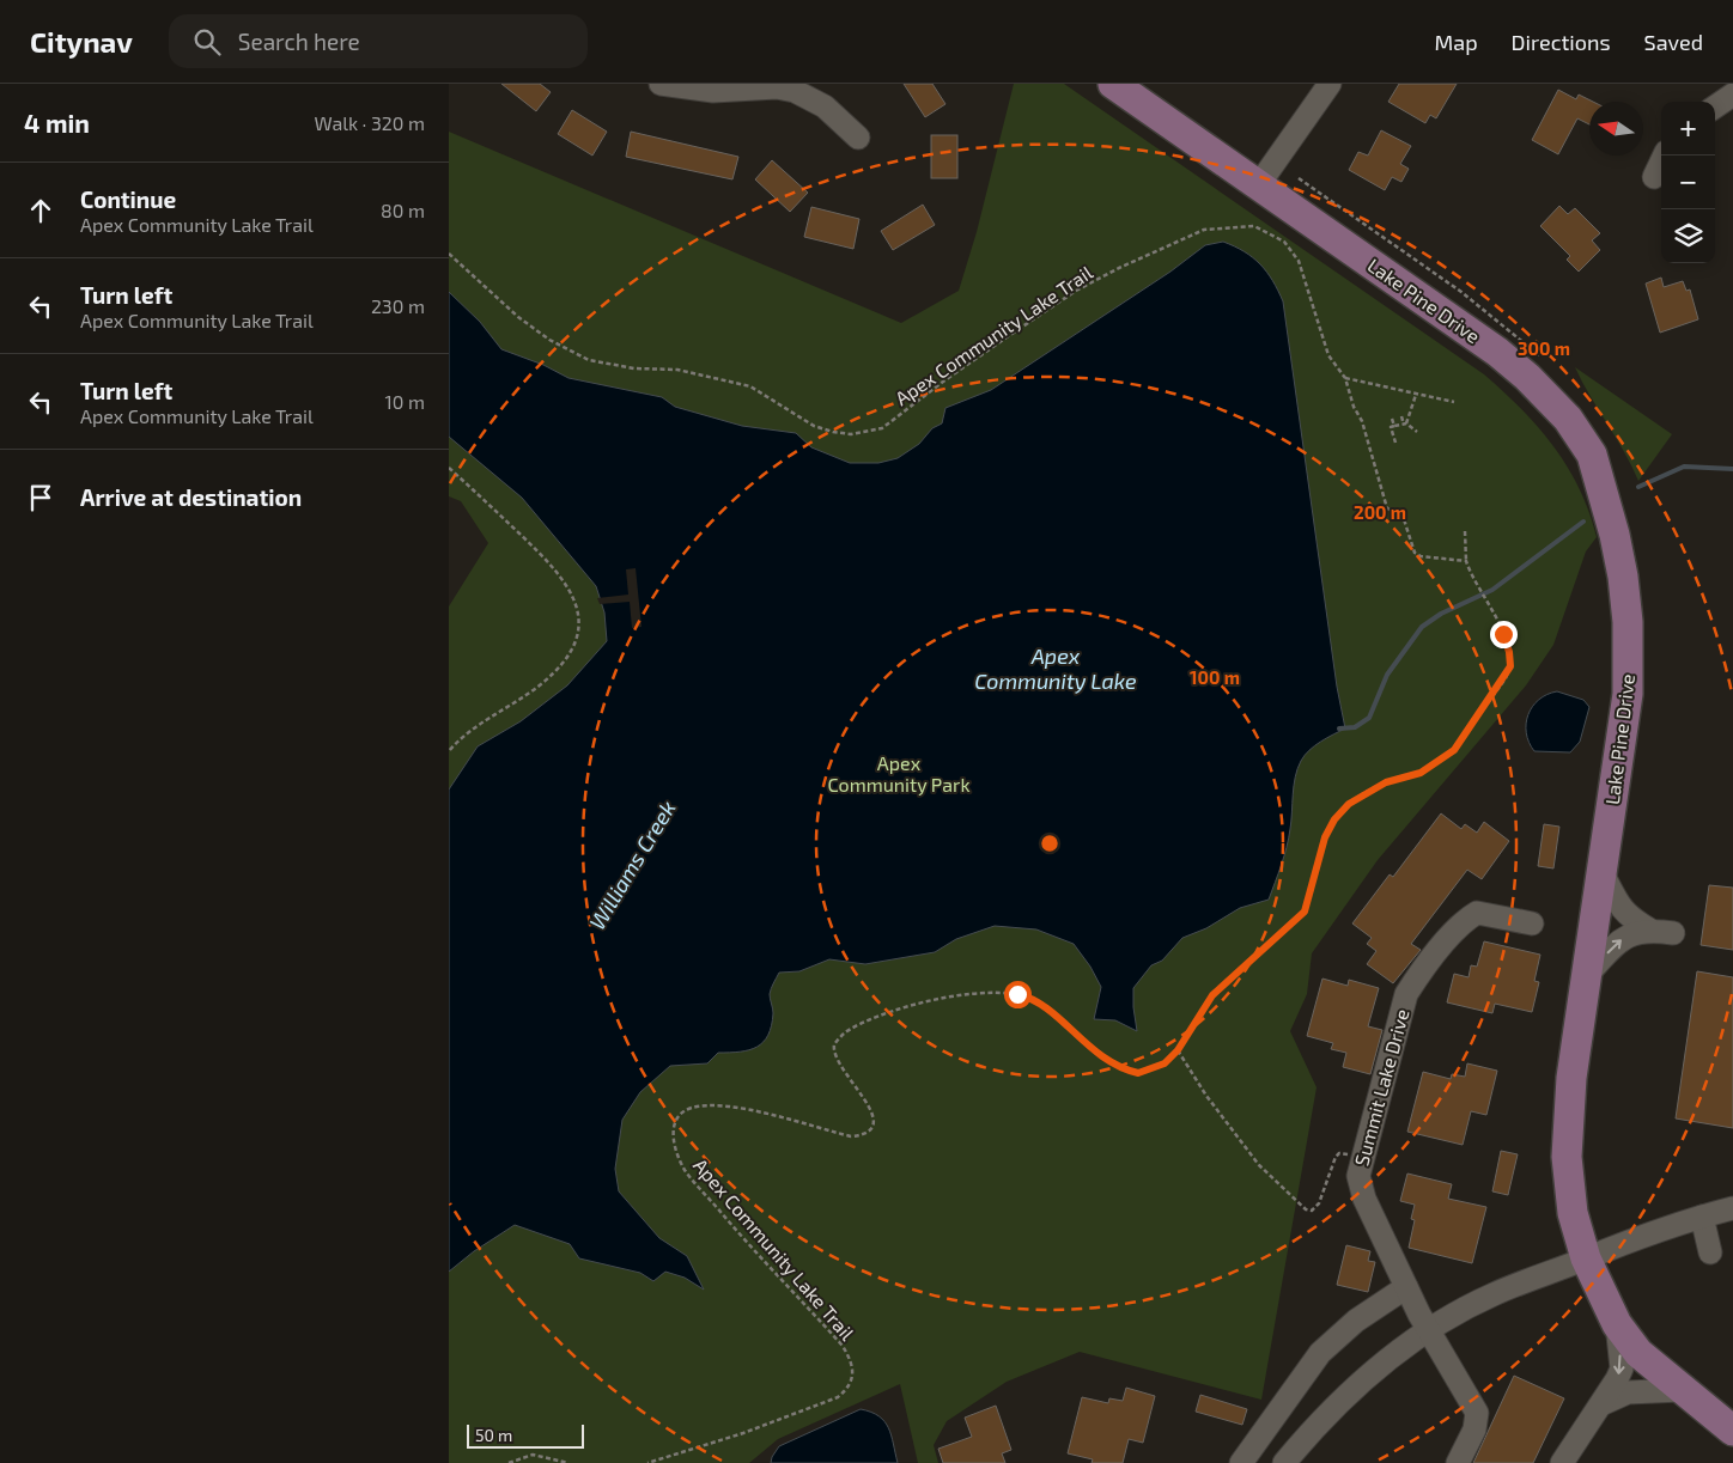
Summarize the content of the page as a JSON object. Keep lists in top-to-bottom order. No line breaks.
{"streets":{"main road":["Lake Pine Drive"],"street":["Summit Lake Drive"],"path":["Apex Community Lake Trail"]},"water":["Apex Community Lake","Williams Creek"],"parks":["Apex Community Park"],"scale_bar":"50 m","north":"left","page":{"header":"Citynav","search":"Search here","nav":["Map","Directions","Saved"],"heading":["4 min","Walk · 320 m"],"map_buttons":["+","−"],"list":[["Continue","Apex Community Lake Trail","80 m"],["Turn left","Apex Community Lake Trail","230 m"],["Turn left","Apex Community Lake Trail","10 m"],"Arrive at destination"],"scale":"50 m"},"rings":["300 m","200 m","100 m"]}
